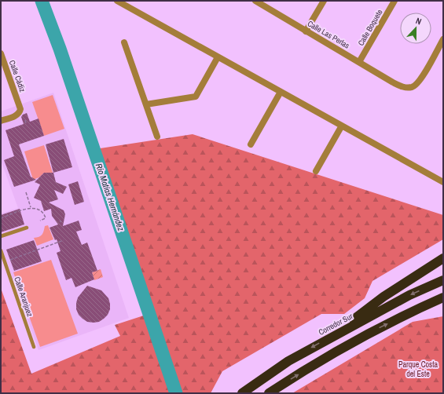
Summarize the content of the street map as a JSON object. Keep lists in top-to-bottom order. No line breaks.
{"streets":{"highway":["Corredor Sur"],"street":["Calle Boquete","Calle Las Perlas","Calle Cádiz"],"lane":["Calle Aranjuez"]},"crossings":[["Calle Boquete","Calle Las Perlas"]],"water":["Río Matías Hernández"],"parks":["Parque Costa del Este"],"north":"top"}
